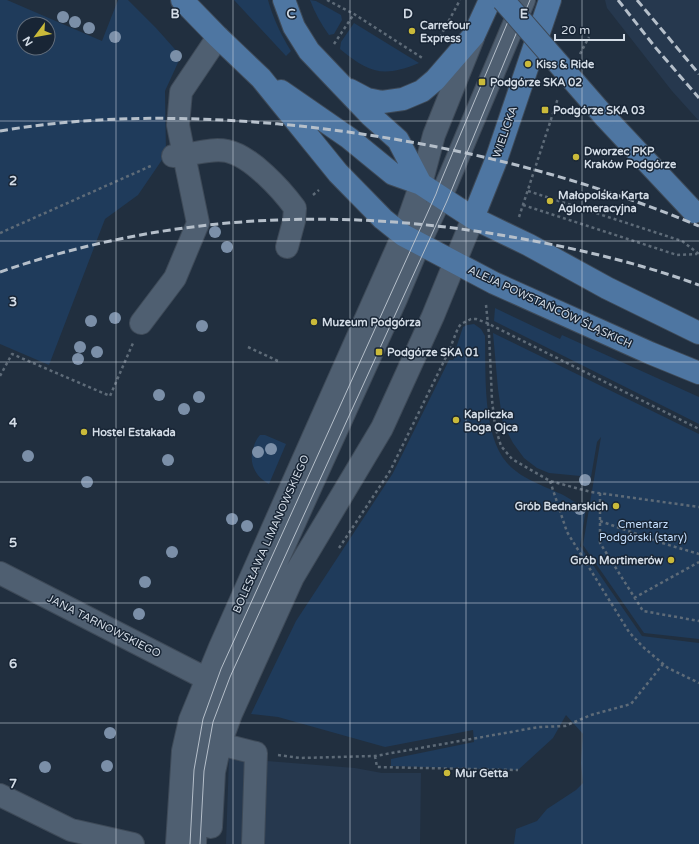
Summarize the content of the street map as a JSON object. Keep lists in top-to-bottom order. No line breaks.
{"streets":{"main road":["WIELICKA","ALEJA POWSTAŃCÓW ŚLĄSKICH"],"street":["BOLESŁAWA LIMANOWSKIEGO","JANA TARNOWSKIEGO"]},"crossings":[["WIELICKA","ALEJA POWSTAŃCÓW ŚLĄSKICH"],["ALEJA POWSTAŃCÓW ŚLĄSKICH","BOLESŁAWA LIMANOWSKIEGO"],["BOLESŁAWA LIMANOWSKIEGO","JANA TARNOWSKIEGO"]],"parks":["Cmentarz Podgórski (stary)"],"places":{"other":["Carrefour Express","Kiss & Ride","Dworzec PKP Kraków Podgórze","Małopolska Karta Aglomeracyjna","Muzeum Podgórza","Kapliczka Boga Ojca","Hostel Estakada","Grób Bednarskich","Grób Mortimerów","Mur Getta"],"transit":["Podgórze SKA 02","Podgórze SKA 03","Podgórze SKA 01"]},"scale_bar":"20 m","north":"bottom left","grid":{"columns":["B","C","D","E"],"rows":["2","3","4","5","6","7"]}}
